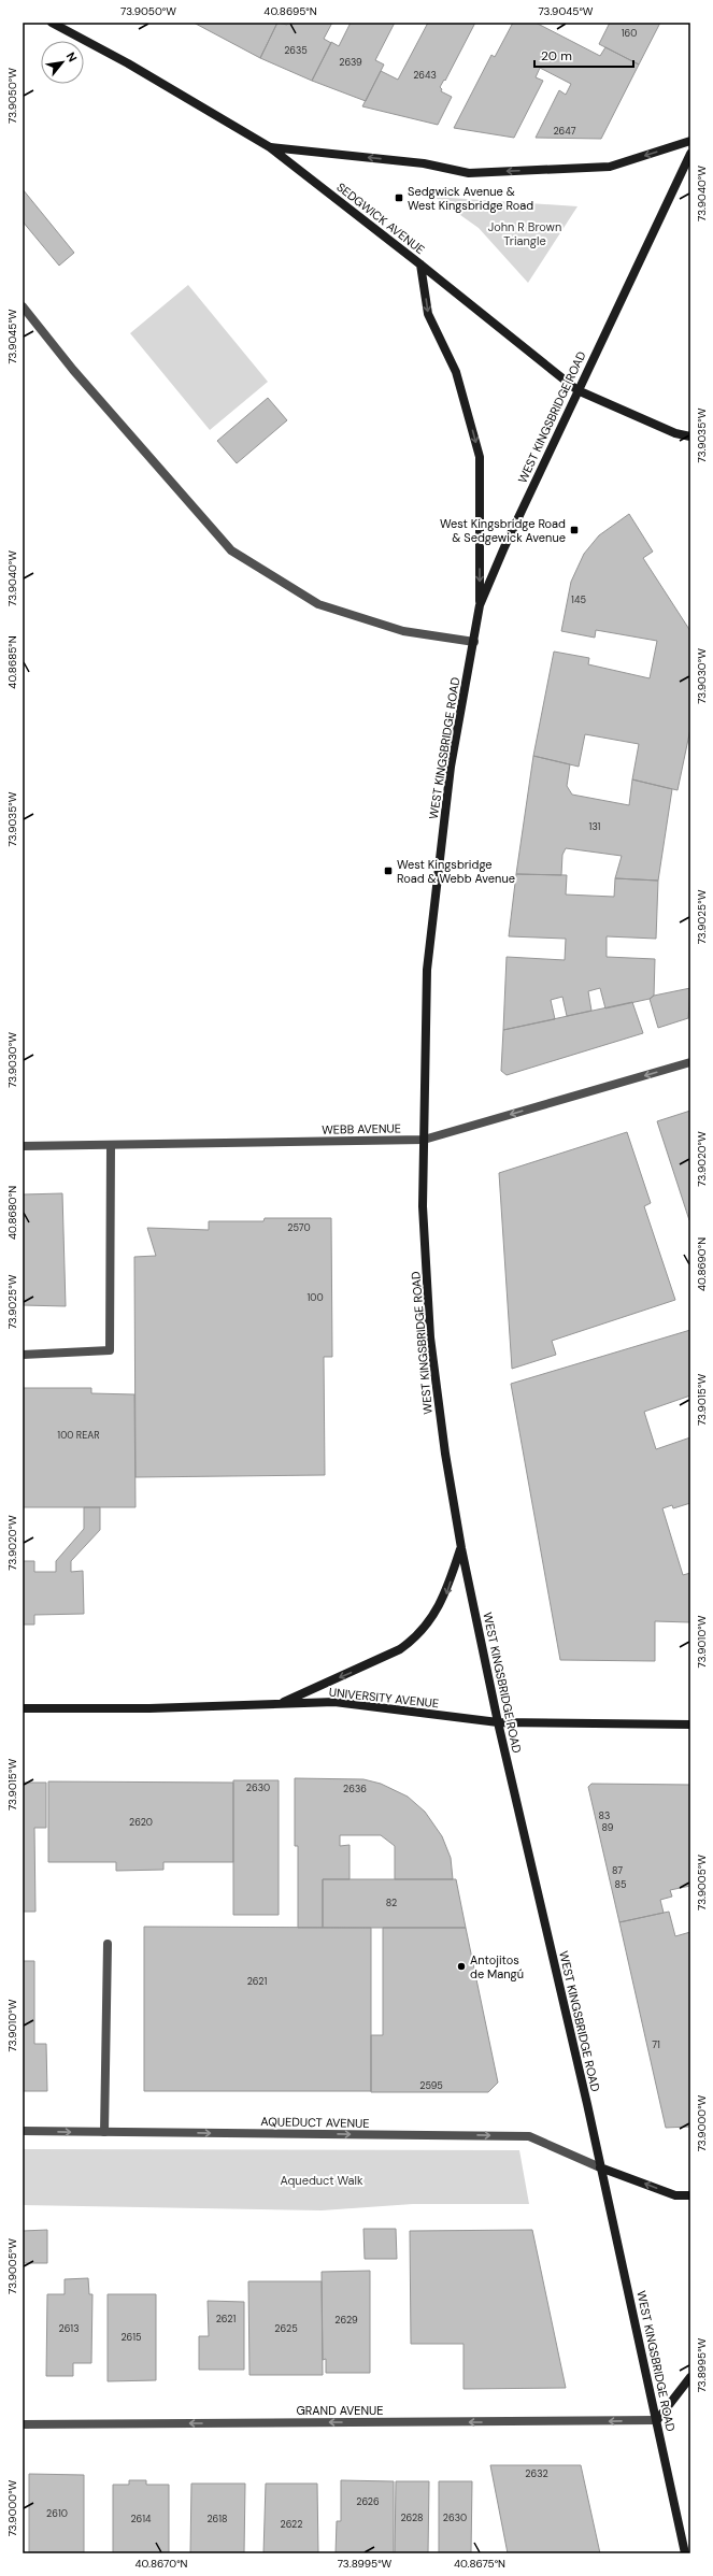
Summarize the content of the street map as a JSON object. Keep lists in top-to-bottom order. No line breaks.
{"streets":{"main road":["SEDGWICK AVENUE","WEST KINGSBRIDGE ROAD","UNIVERSITY AVENUE"],"street":["WEBB AVENUE","AQUEDUCT AVENUE","GRAND AVENUE"]},"crossings":[["SEDGWICK AVENUE","WEST KINGSBRIDGE ROAD"],["WEST KINGSBRIDGE ROAD","WEBB AVENUE"],["WEST KINGSBRIDGE ROAD","UNIVERSITY AVENUE"],["WEST KINGSBRIDGE ROAD","AQUEDUCT AVENUE"],["WEST KINGSBRIDGE ROAD","GRAND AVENUE"]],"one_way":["WEBB AVENUE","AQUEDUCT AVENUE","GRAND AVENUE"],"parks":["John R Brown Triangle","Aqueduct Walk"],"places":{"transit":["Sedgwick Avenue & West Kingsbridge Road","West Kingsbridge Road & Sedgewick Avenue","West Kingsbridge Road & Webb Avenue"],"other":["Antojitos de Mangú"]},"house_numbers":["160","2635","2639","2643","2647","145","131","2570","100","100 REAR","2630","2636","83","2620","89","87","85","82","2621","71","2595","2621","2629","2613","2625","2615","2632","2626","2610","2628","2630","2614","2618","2622"],"scale_bar":"20 m","north":"top right","coordinates":["73.9050°W","40.8695°N","73.9045°W","73.9040°W","73.9035°W","40.8685°N","73.9030°W","73.9025°W","73.9020°W","40.8680°N","40.8690°N","73.9015°W","73.9010°W","73.9005°W","73.9000°W","73.8995°W","40.8670°N","40.8675°N"]}
